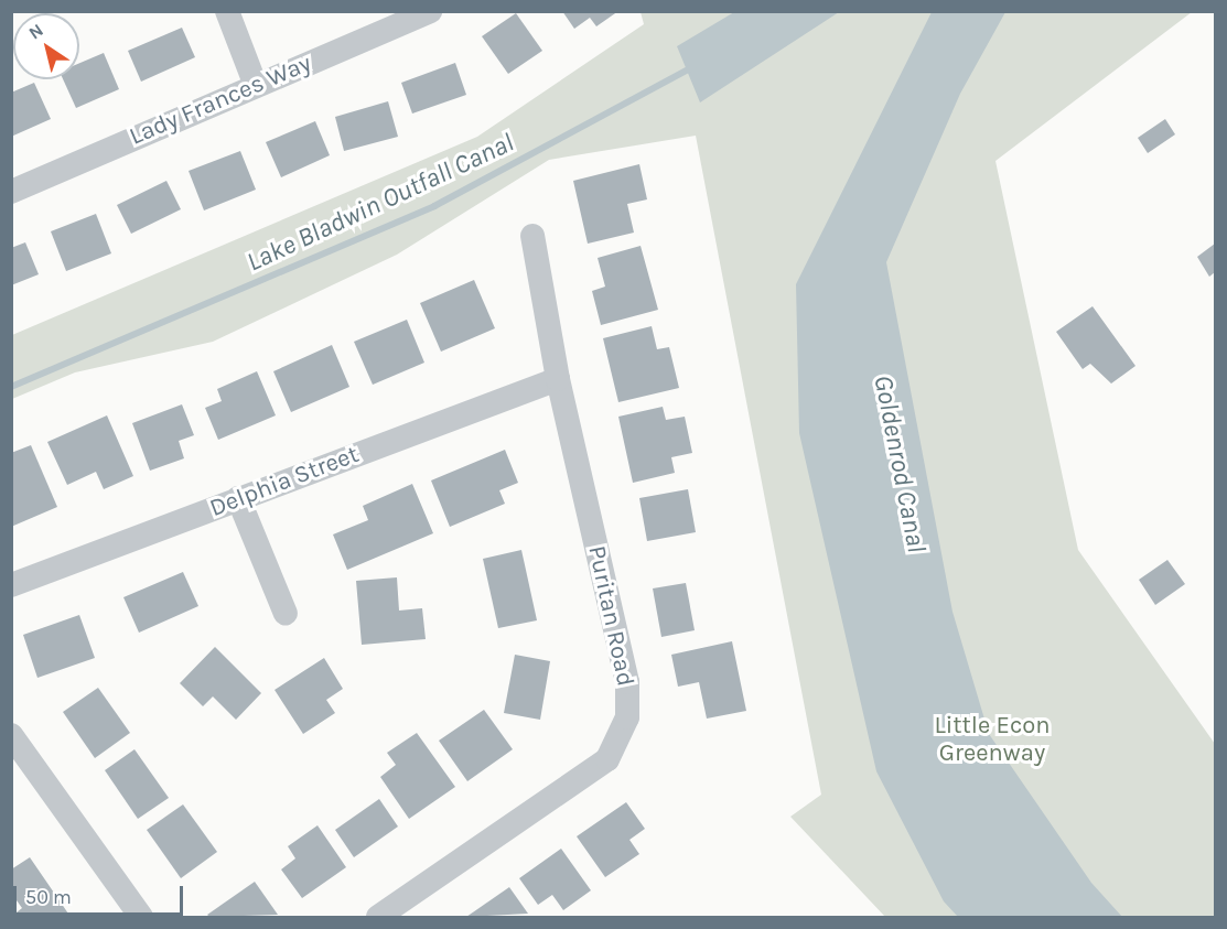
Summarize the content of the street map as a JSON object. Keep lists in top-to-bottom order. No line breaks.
{"streets":{"street":["Lady Frances Way","Delphia Street","Puritan Road"]},"crossings":[["Delphia Street","Puritan Road"]],"water":["Lake Bladwin Outfall Canal","Goldenrod Canal"],"parks":["Little Econ Greenway"],"scale_bar":"50 m","north":"top left"}
